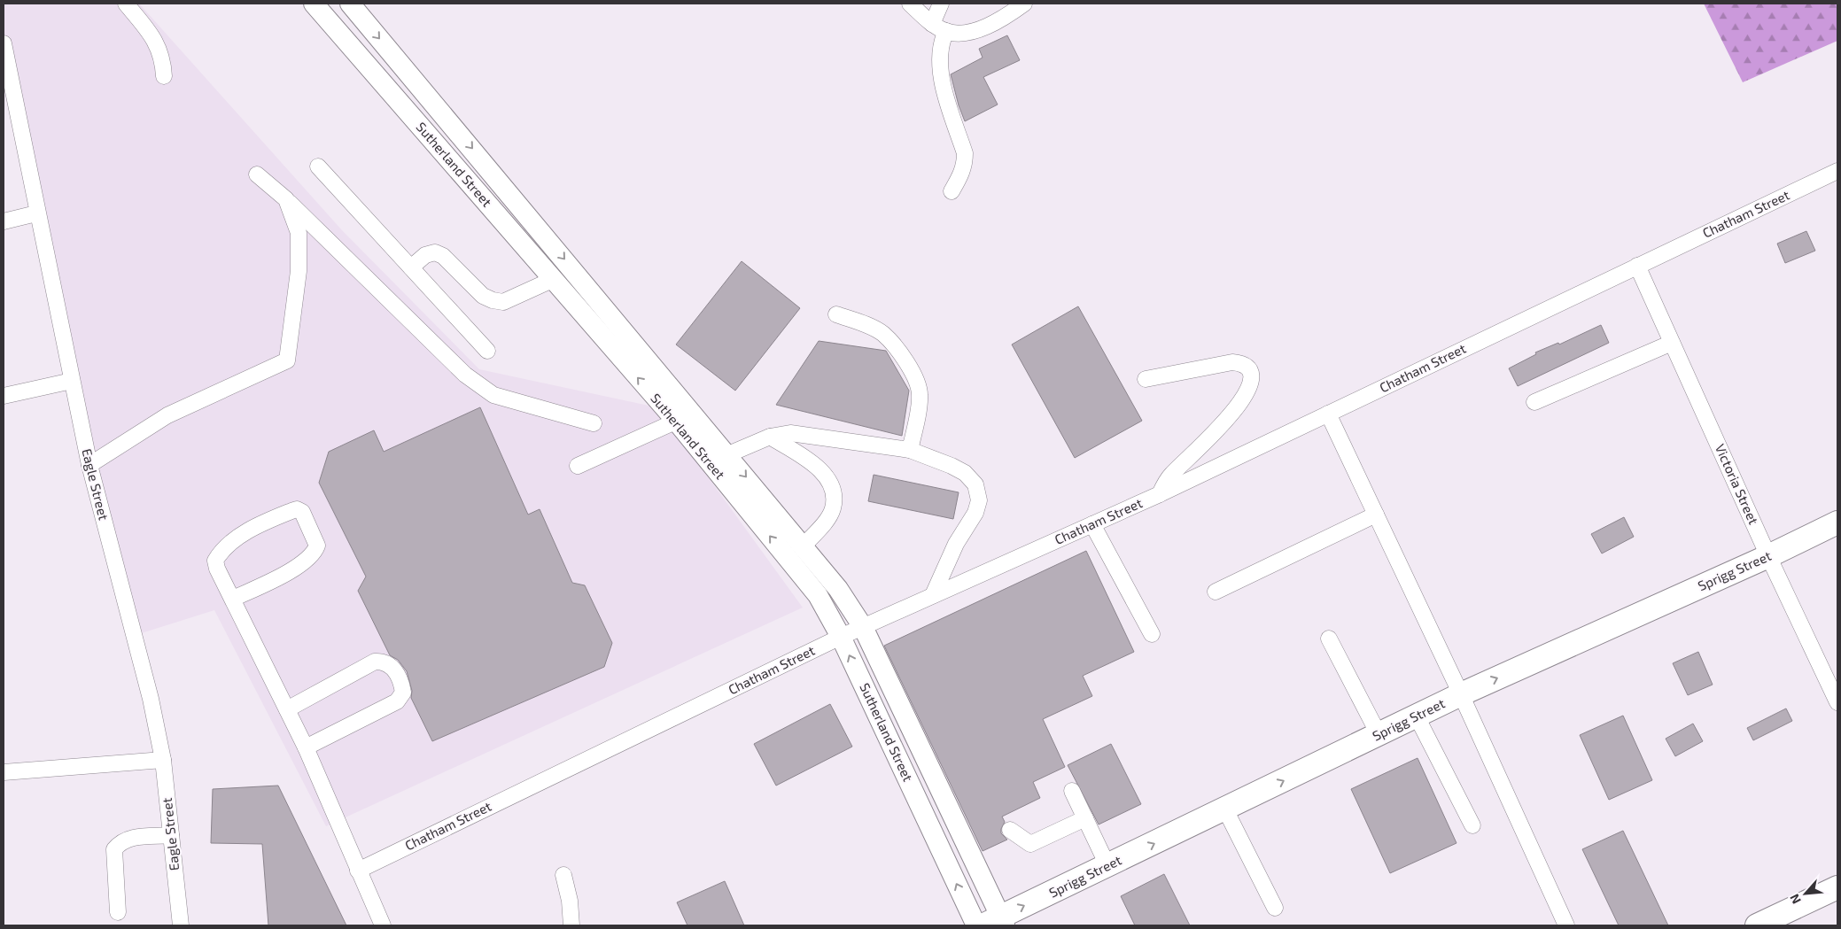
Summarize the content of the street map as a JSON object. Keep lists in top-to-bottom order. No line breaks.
{"streets":{"highway":["Sprigg Street"],"main road":["Sutherland Street"],"street":["Chatham Street","Eagle Street","Victoria Street"]},"crossings":[["Sutherland Street","Chatham Street"],["Sutherland Street","Sprigg Street"],["Chatham Street","Victoria Street"],["Victoria Street","Sprigg Street"]],"one_way":["Sprigg Street"],"north":"bottom left"}
